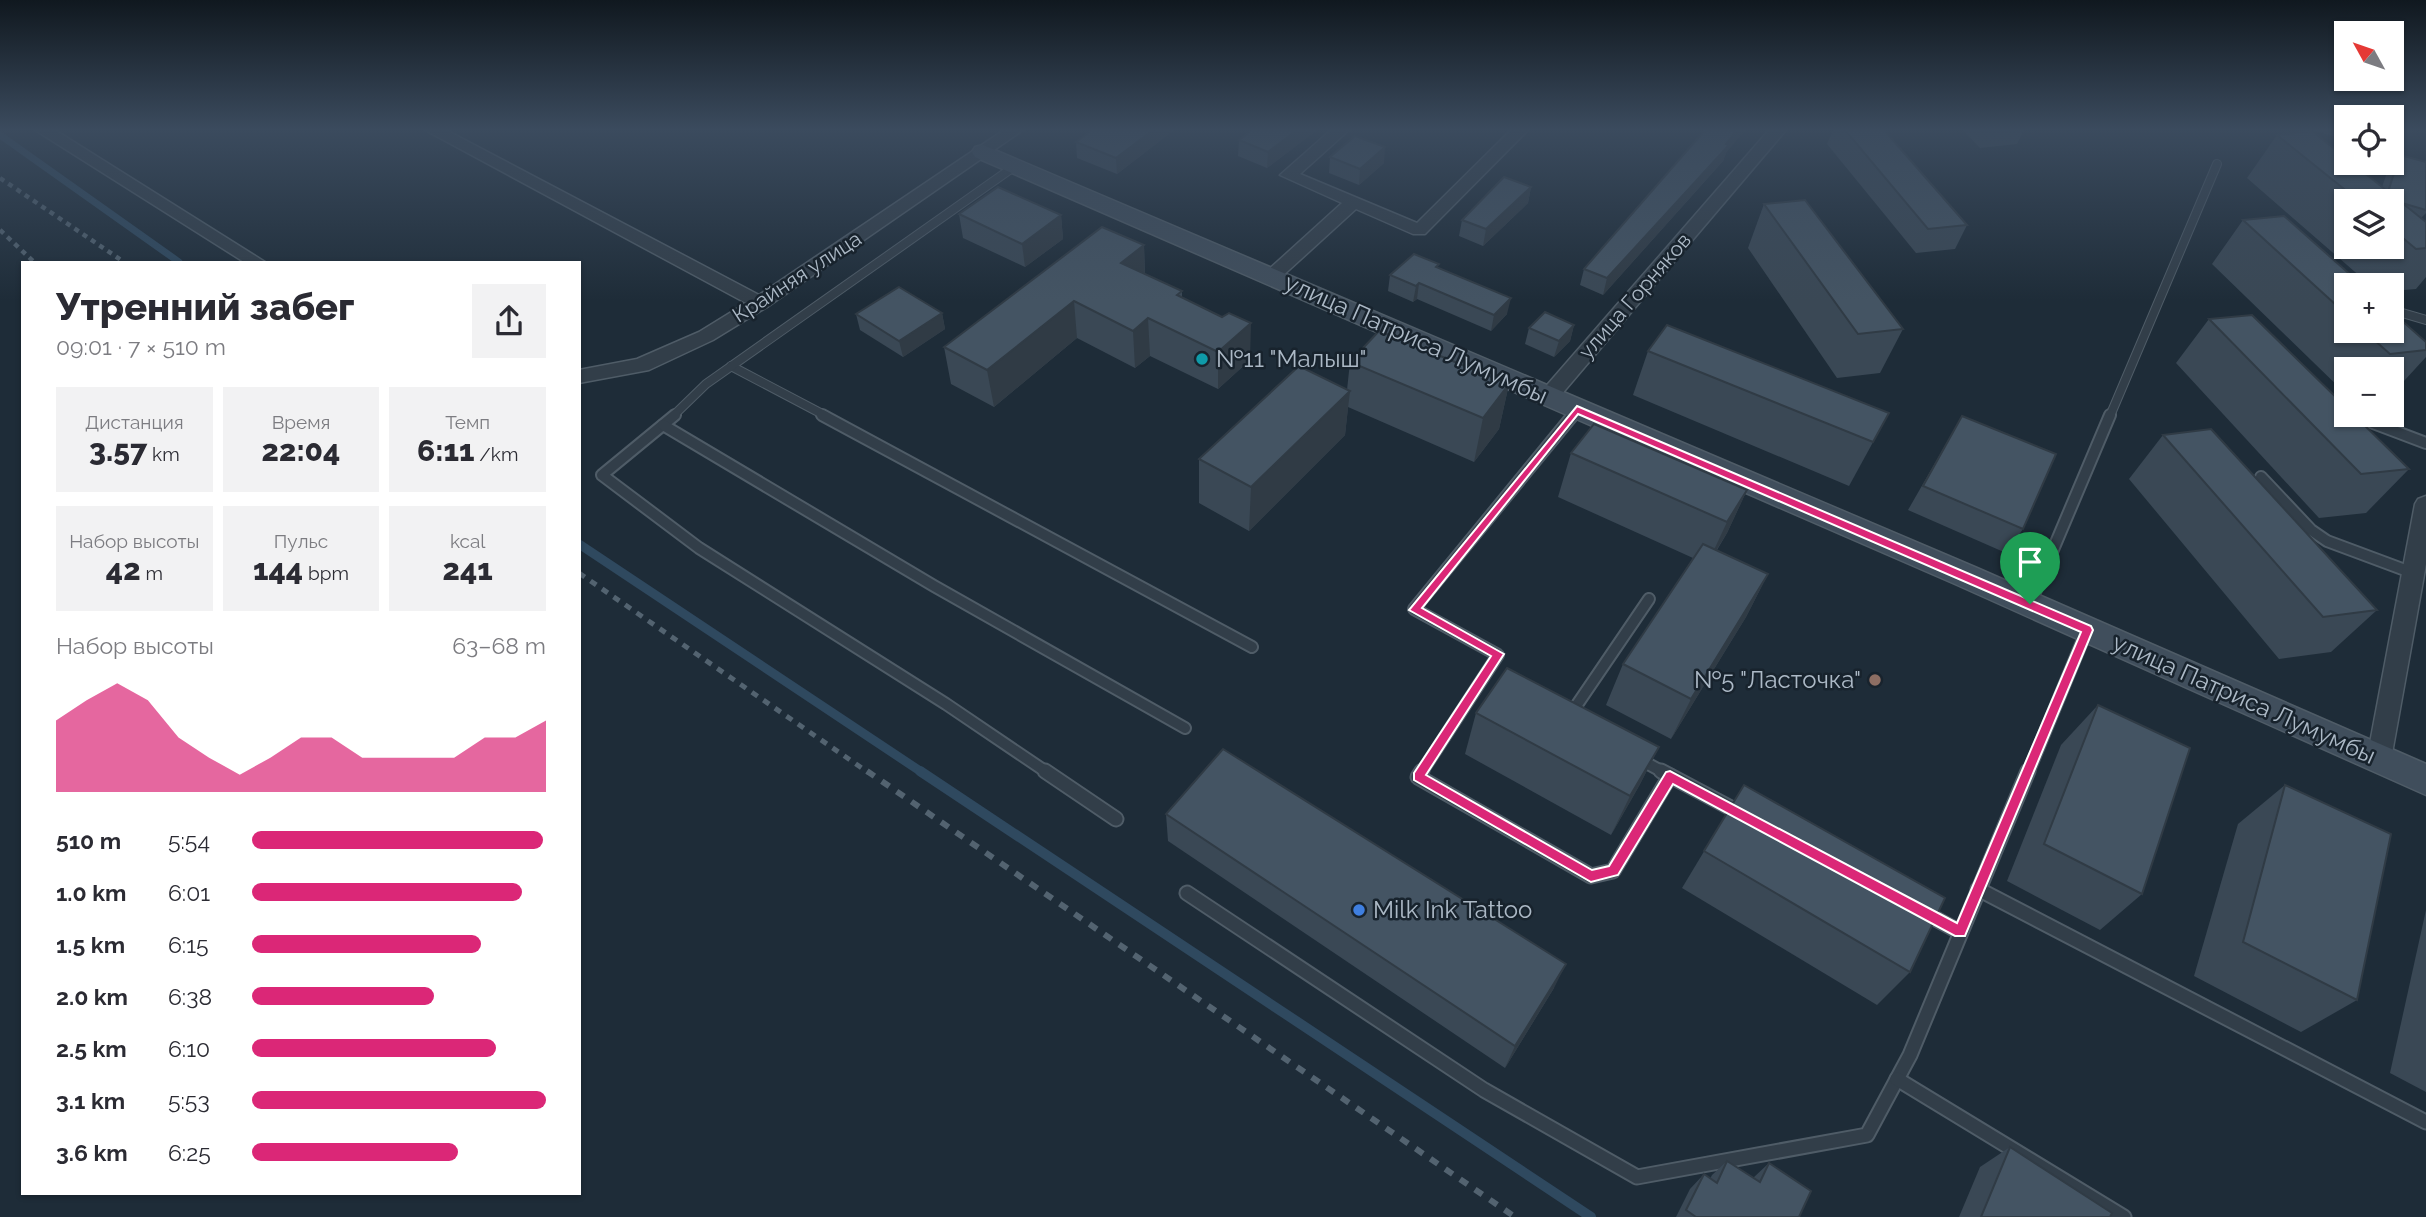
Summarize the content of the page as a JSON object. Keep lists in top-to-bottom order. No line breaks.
{"streets":{"street":["Крайняя улица","улица Горняков","улица Патриса Лумумбы"]},"crossings":[["улица Горняков","улица Патриса Лумумбы"]],"places":["№11 \"Малыш\"","№5 \"Ласточка\"","Milk Ink Tattoo"],"north":"top left","page":{"map_buttons":["+","−"],"heading":["Утренний забег","09:01 · 7 × 510 m"],"stats":[["Дистанция","3.57 km"],["Время","22:04"],["Темп","6:11 /km"],["Набор высоты","42 m"],["Пульс","144 bpm"],["kcal","241"]],"chart":["Набор высоты","63–68 m"],"list":[{"name":"510 m","note":"5:54"},{"name":"1.0 km","note":"6:01"},{"name":"1.5 km","note":"6:15"},{"name":"2.0 km","note":"6:38"},{"name":"2.5 km","note":"6:10"},{"name":"3.1 km","note":"5:53"},{"name":"3.6 km","note":"6:25"}]}}
